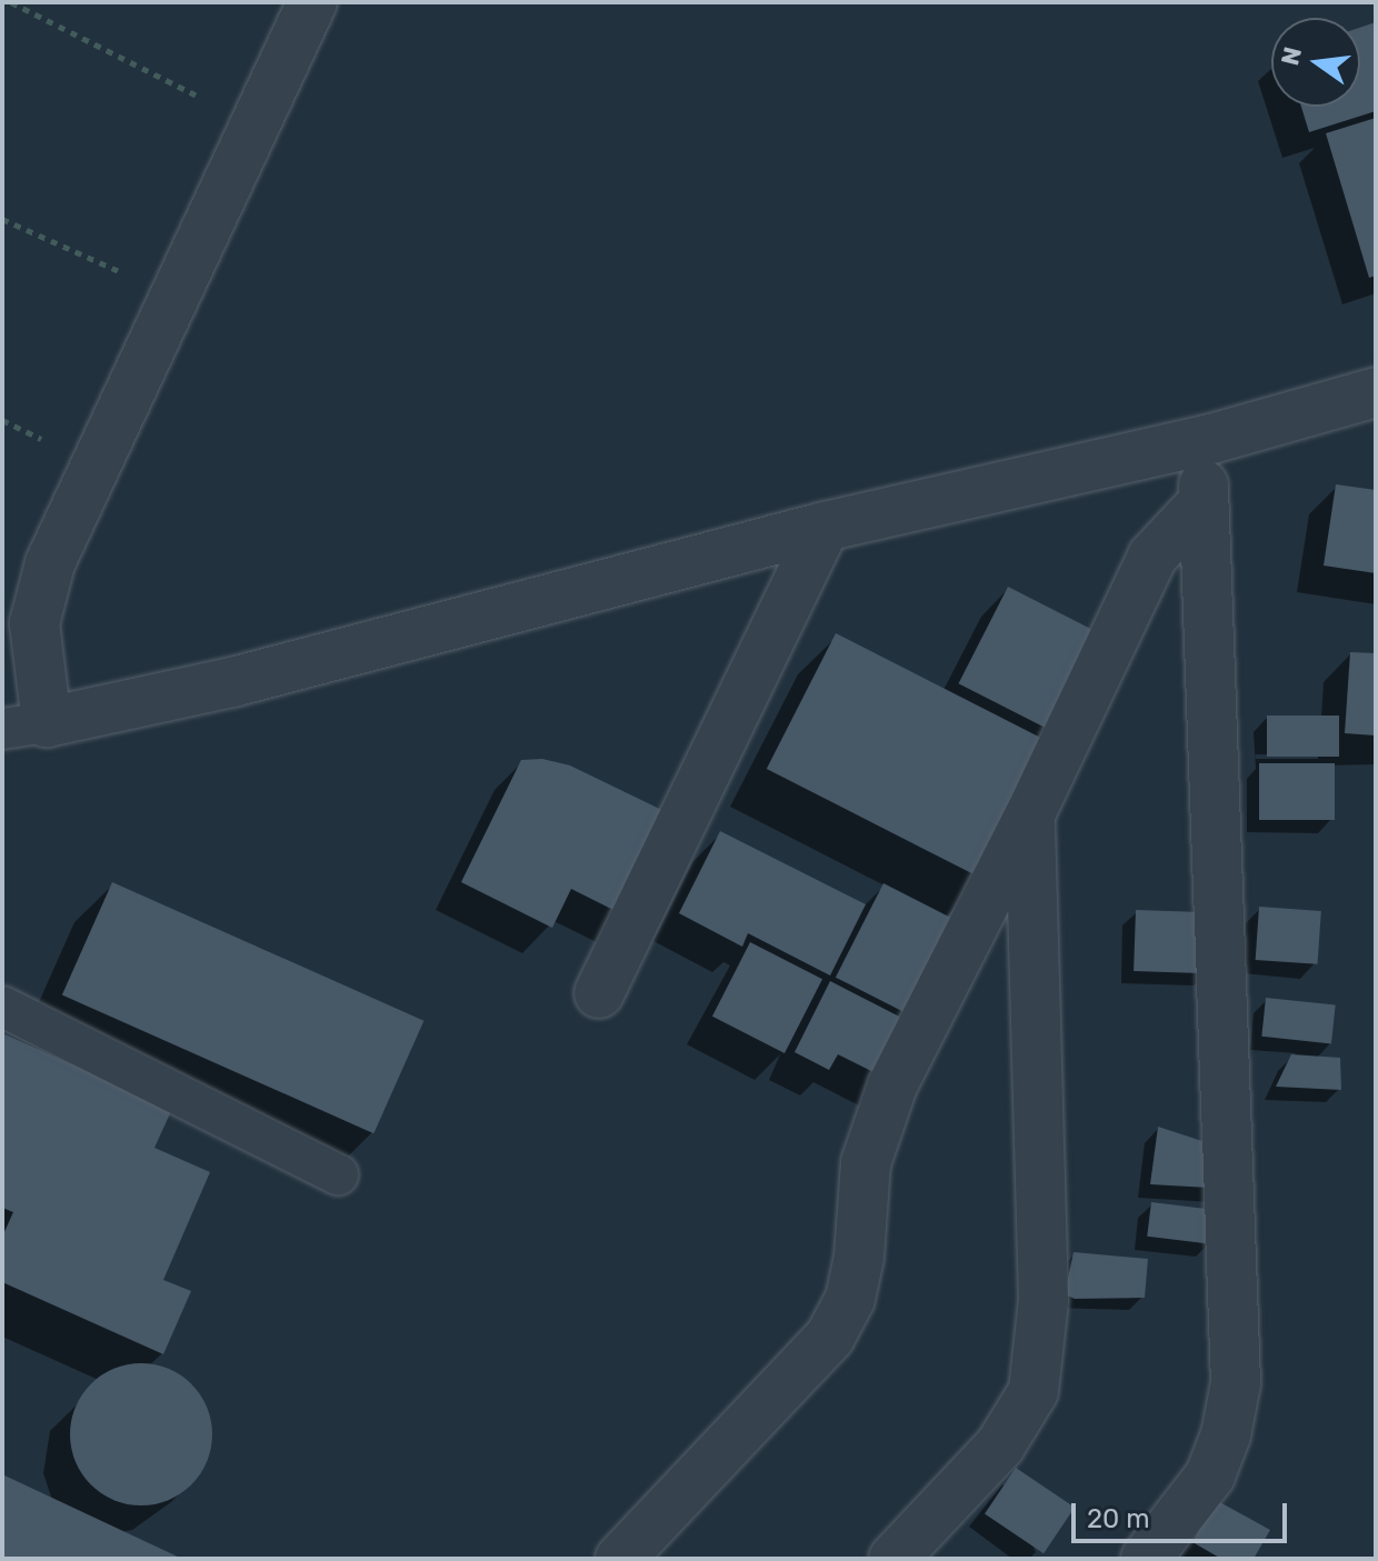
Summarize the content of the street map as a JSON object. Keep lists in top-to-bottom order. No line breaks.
{"scale_bar":"20 m","north":"left"}
